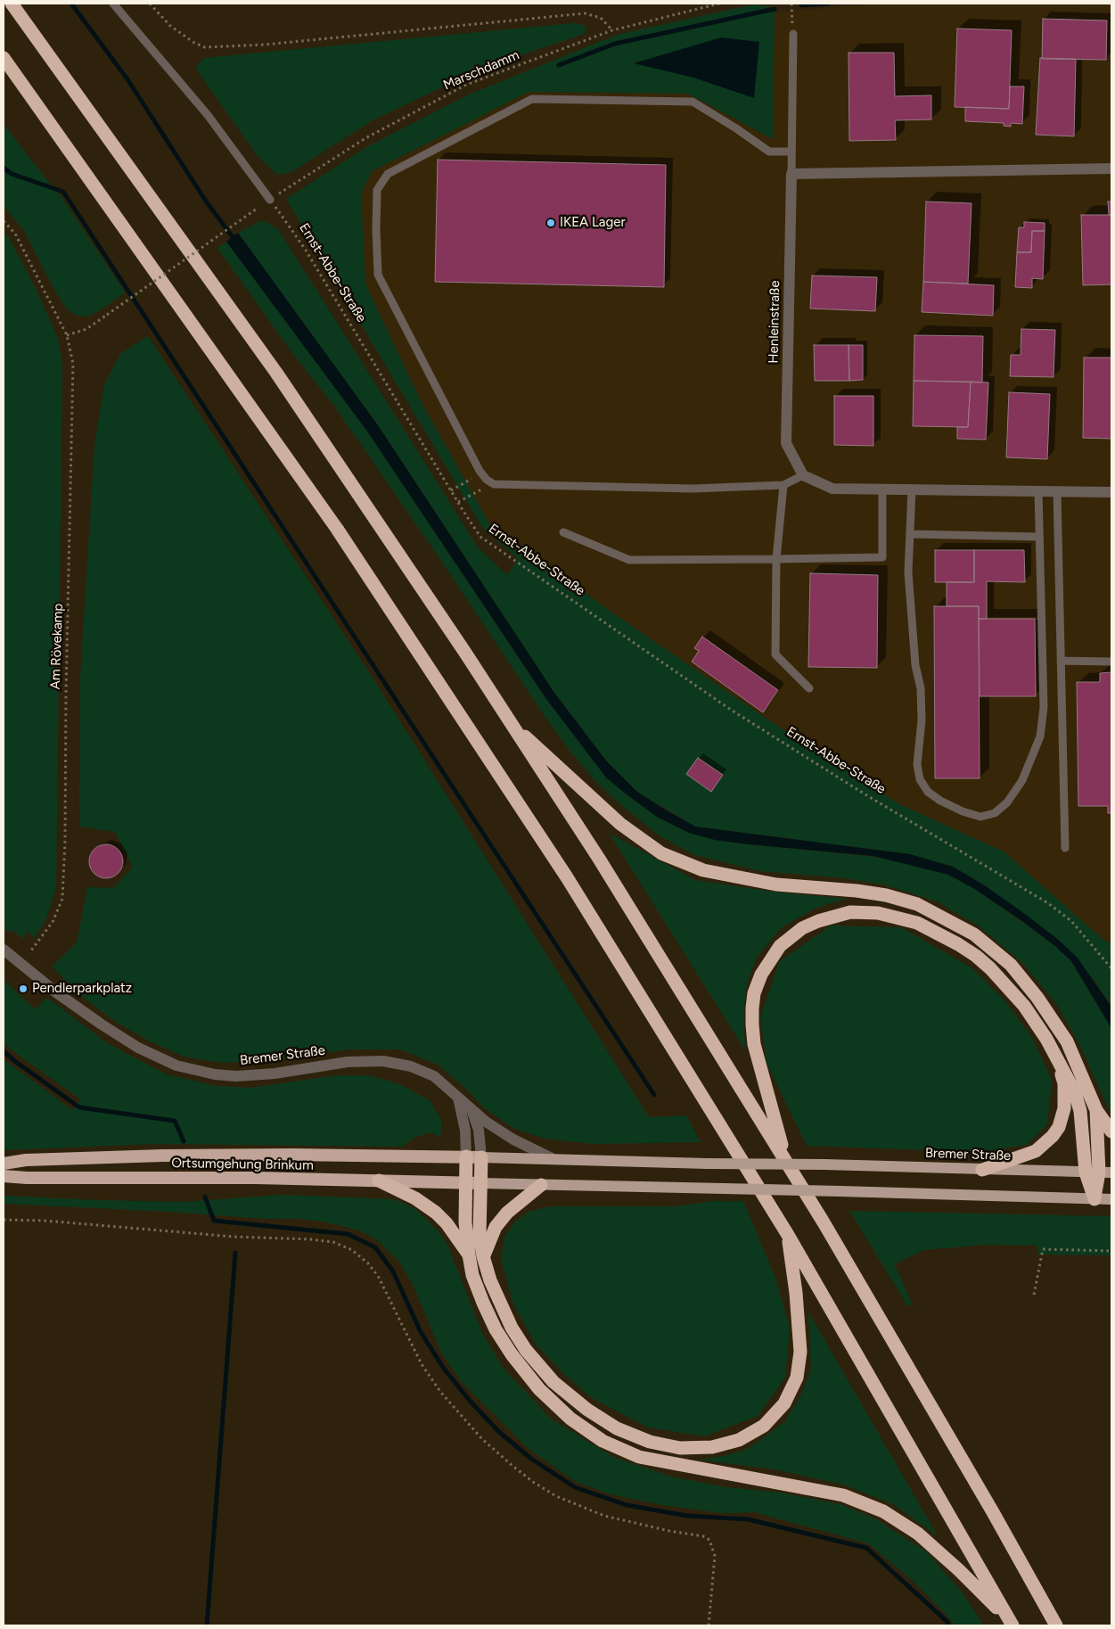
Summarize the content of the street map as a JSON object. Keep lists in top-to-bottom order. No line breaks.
{"streets":{"highway":["Ortsumgehung Brinkum"],"main road":["Bremer Straße"],"street":["Henleinstraße"],"path":["Marschdamm","Ernst-Abbe-Straße","Am Rövekamp"]},"crossings":[["Marschdamm","Ernst-Abbe-Straße"],["Bremer Straße","Ortsumgehung Brinkum"]],"places":["IKEA Lager","Pendlerparkplatz"]}
